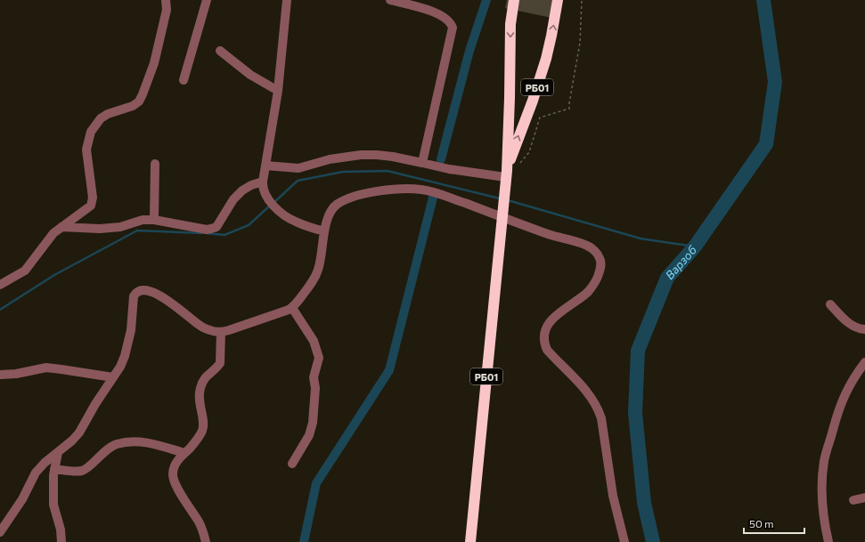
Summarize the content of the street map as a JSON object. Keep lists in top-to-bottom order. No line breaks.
{"streets":{"highway":["РБ01"]},"water":["Варзоб"],"scale_bar":"50 m"}
